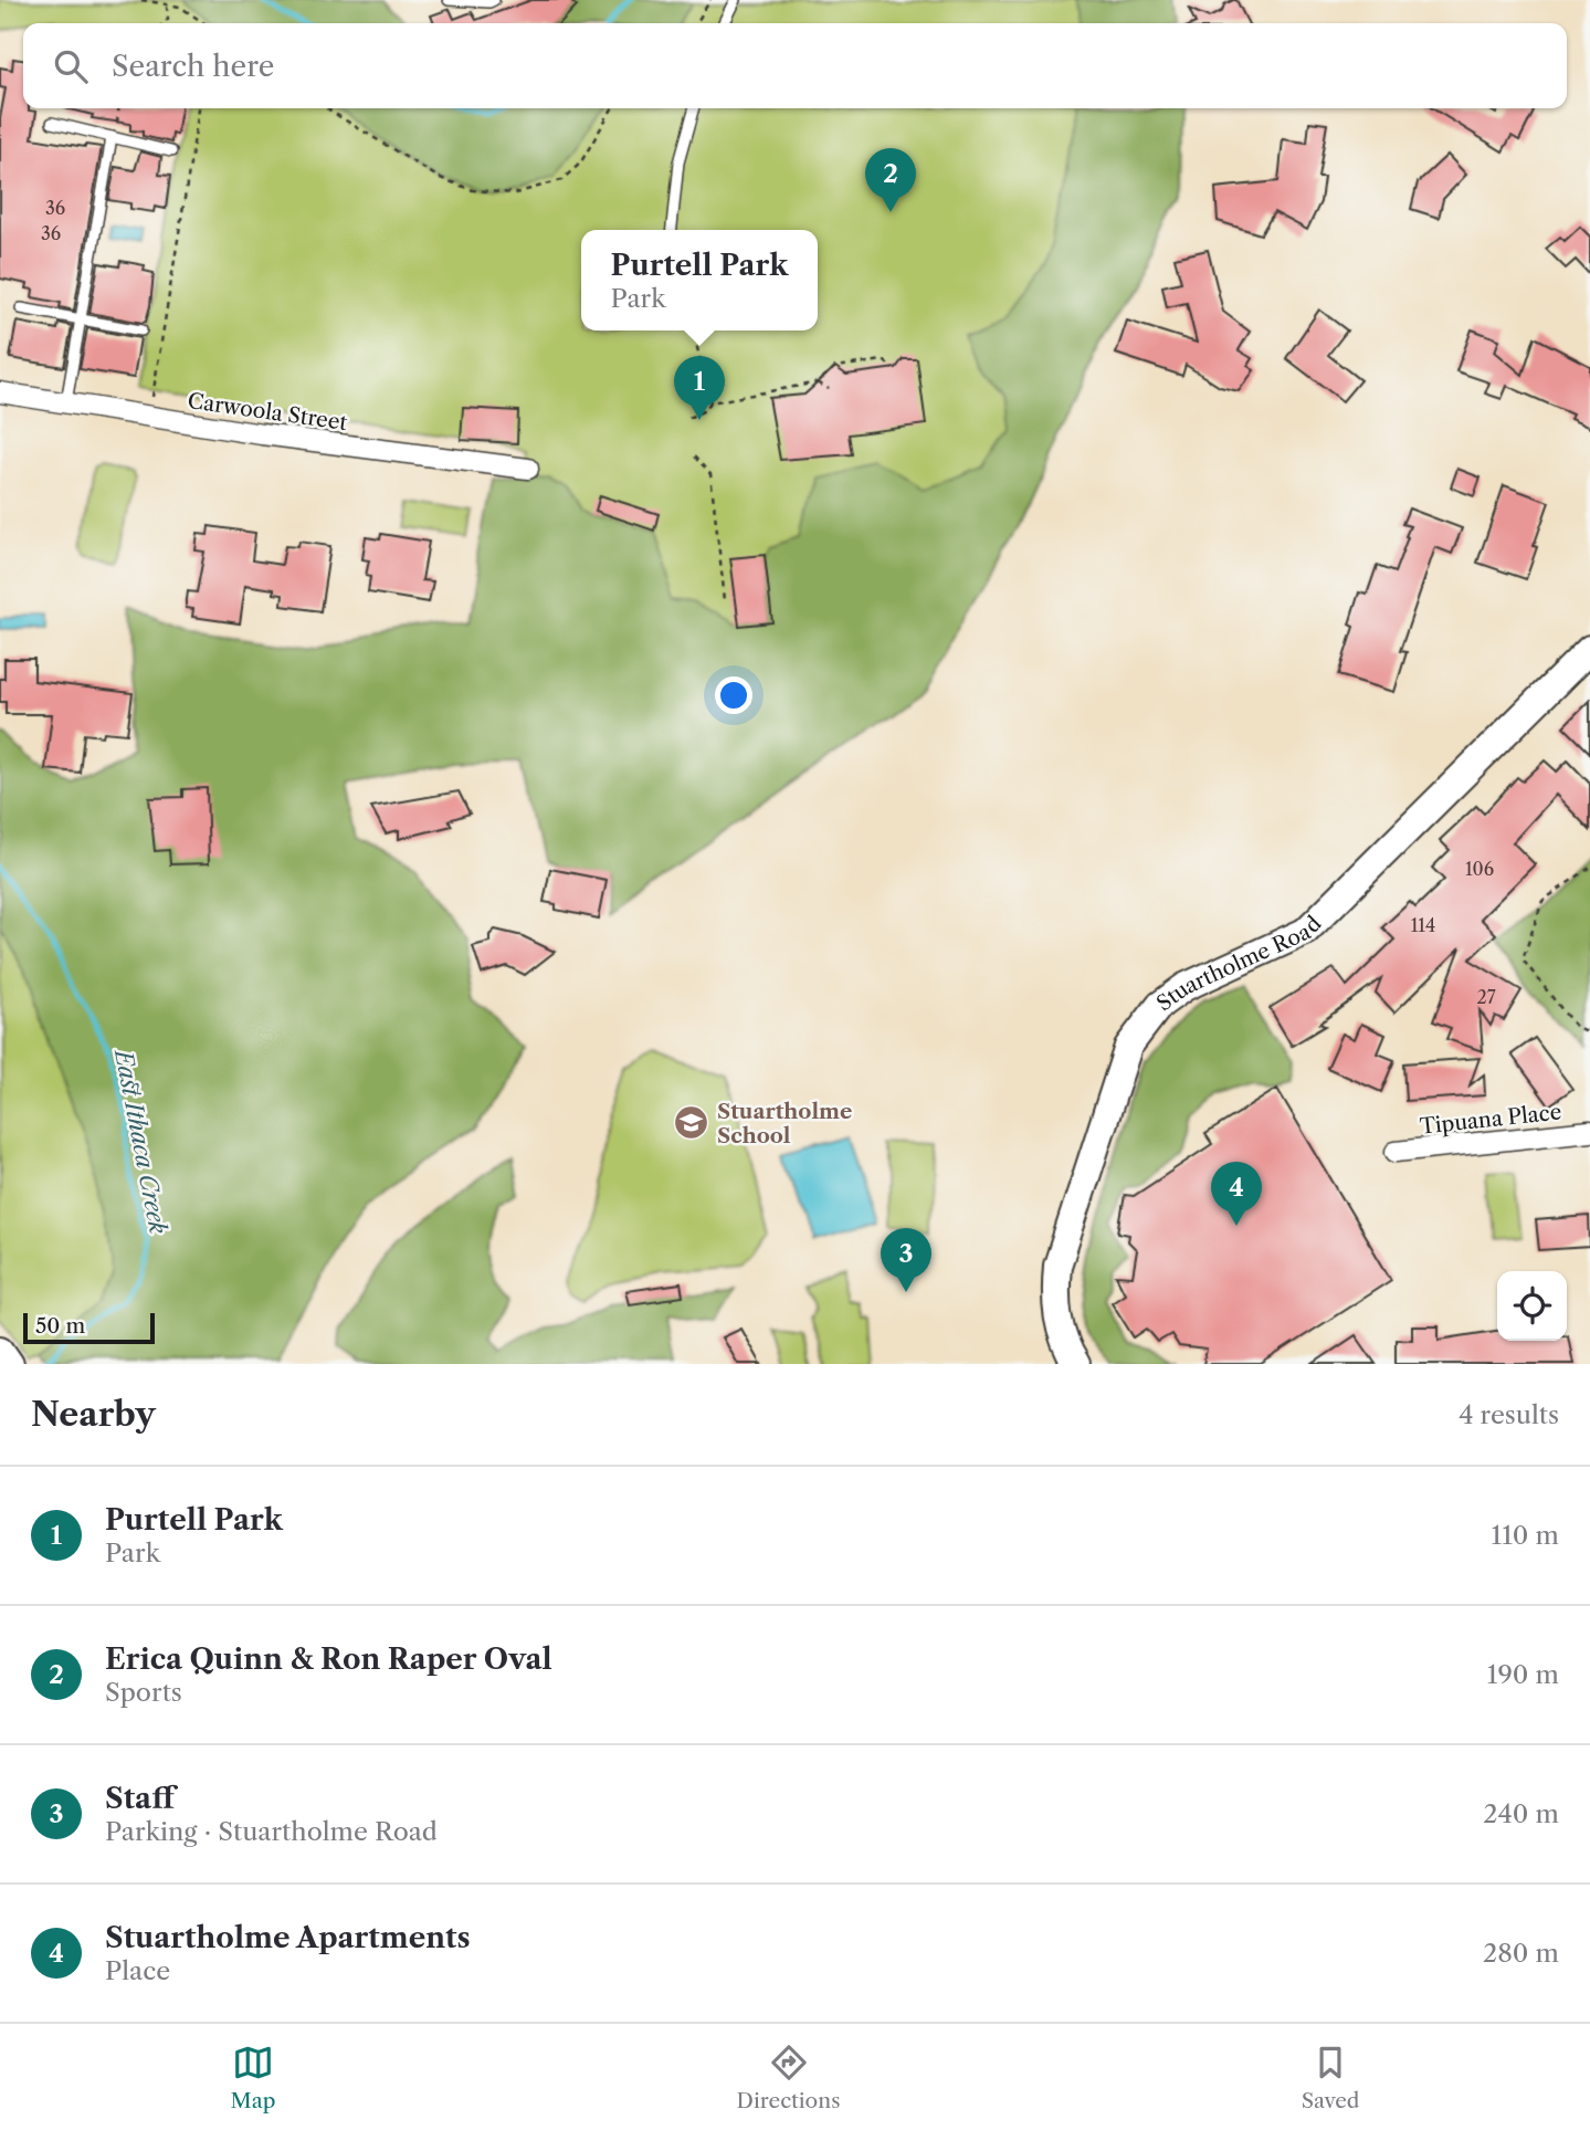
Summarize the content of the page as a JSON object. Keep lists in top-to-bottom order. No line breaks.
{"streets":{"main road":["Stuartholme Road"],"street":["Carwoola Street","Tipuana Place"]},"water":["East Ithaca Creek"],"places":{"school or university":["Stuartholme School"]},"house_numbers":["36","36","106","114","27"],"scale_bar":"50 m","page":{"search":"Search here","pins":["2","1","4","3"],"popup":["Purtell Park","Park"],"scale":"50 m","heading":["Nearby","4 results"],"list":[{"mark":"1","name":"Purtell Park","note":"Park","value":"110 m"},{"mark":"2","name":"Erica Quinn & Ron Raper Oval","note":"Sports","value":"190 m"},{"mark":"3","name":"Staff","note":"Parking · Stuartholme Road","value":"240 m"},{"mark":"4","name":"Stuartholme Apartments","note":"Place","value":"280 m"}],"nav":["Map","Directions","Saved"]}}
